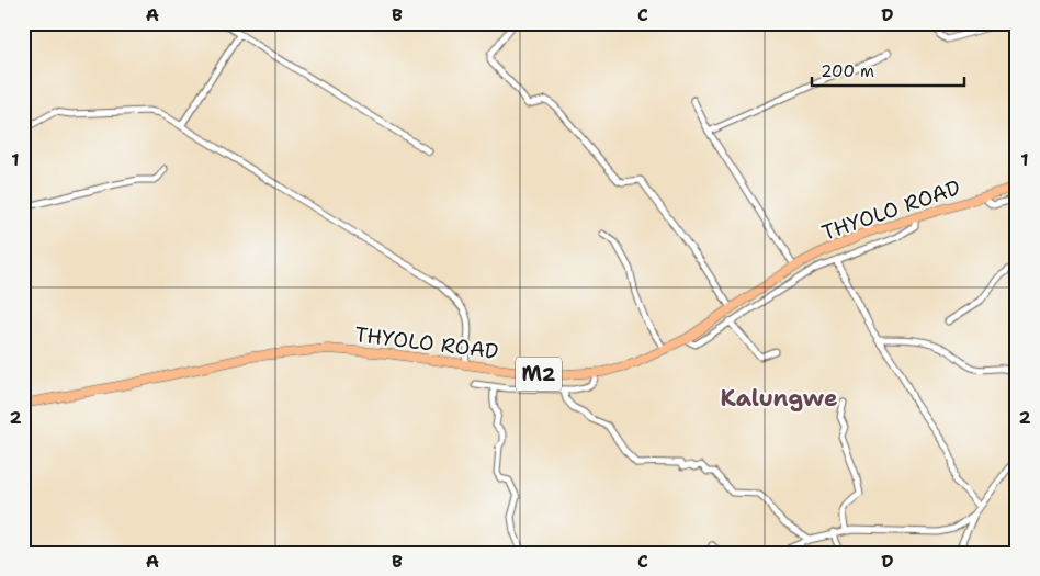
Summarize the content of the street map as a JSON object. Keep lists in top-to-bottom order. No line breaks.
{"streets":{"highway":["THYOLO ROAD","M2"]},"districts":["Kalungwe"],"scale_bar":"200 m","grid":{"columns":["A","B","C","D"],"rows":["1","2"]}}
